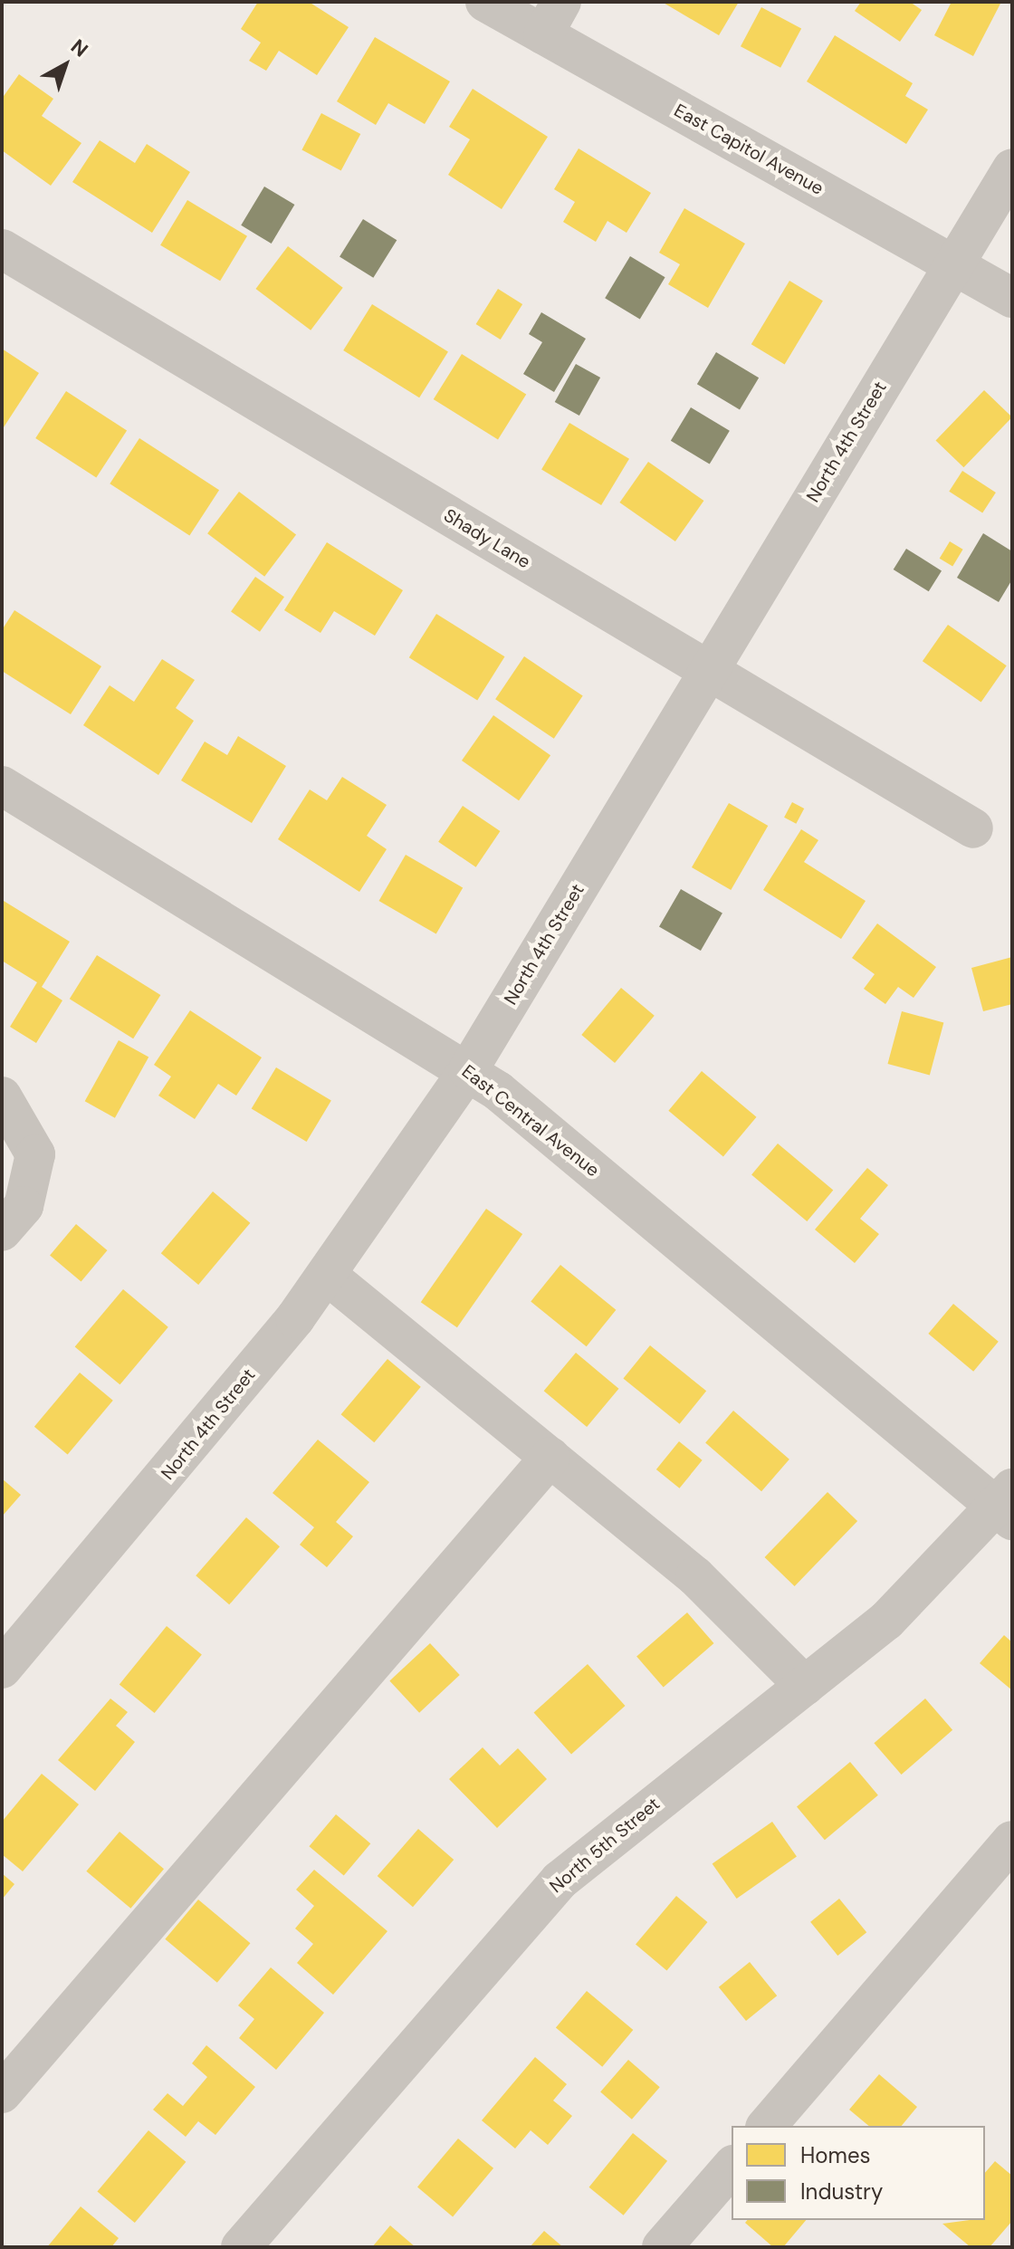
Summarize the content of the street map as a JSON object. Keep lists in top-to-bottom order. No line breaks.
{"streets":{"street":["East Capitol Avenue","North 4th Street","Shady Lane","East Central Avenue","North 5th Street"]},"crossings":[["East Capitol Avenue","North 4th Street"],["North 4th Street","Shady Lane"],["North 4th Street","East Central Avenue"],["East Central Avenue","North 5th Street"]],"legend":["Homes","Industry"],"north":"top right"}
